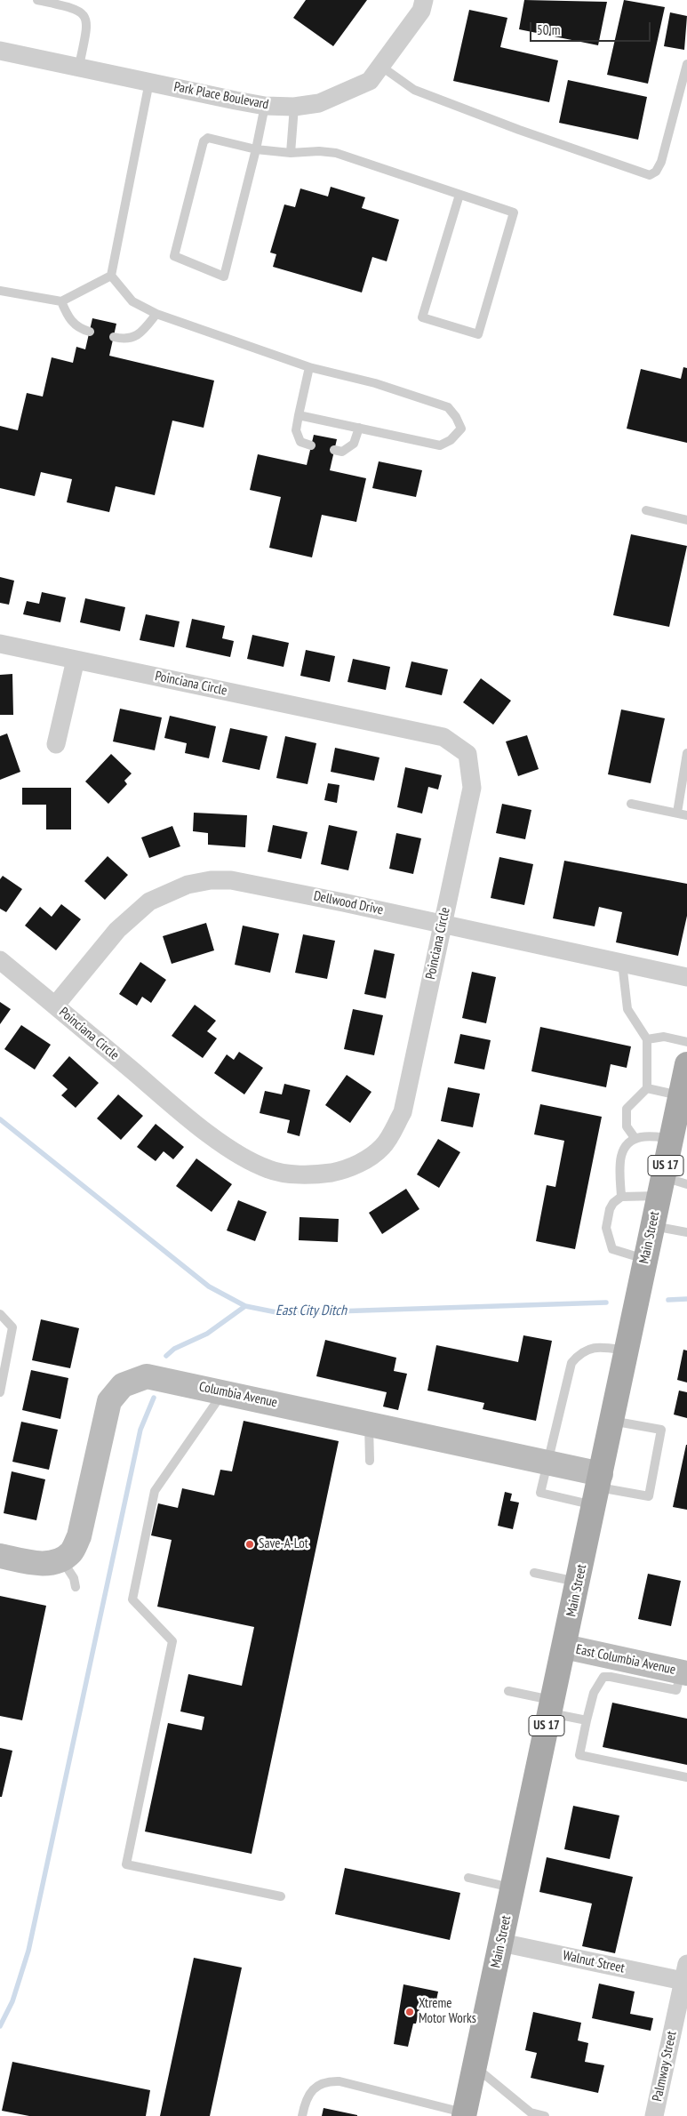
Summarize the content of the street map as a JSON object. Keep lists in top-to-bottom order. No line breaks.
{"streets":{"main road":["US 17","Main Street"],"street":["Park Place Boulevard","Poinciana Circle","Dellwood Drive","Columbia Avenue","East Columbia Avenue","Walnut Street","Palmway Street"]},"crossings":[["Poinciana Circle","Dellwood Drive"],["Main Street","Columbia Avenue"],["Main Street","East Columbia Avenue"],["Main Street","Walnut Street"],["Walnut Street","Palmway Street"]],"water":["East City Ditch"],"places":["Save-A-Lot","Xtreme Motor Works"],"scale_bar":"50 m"}
